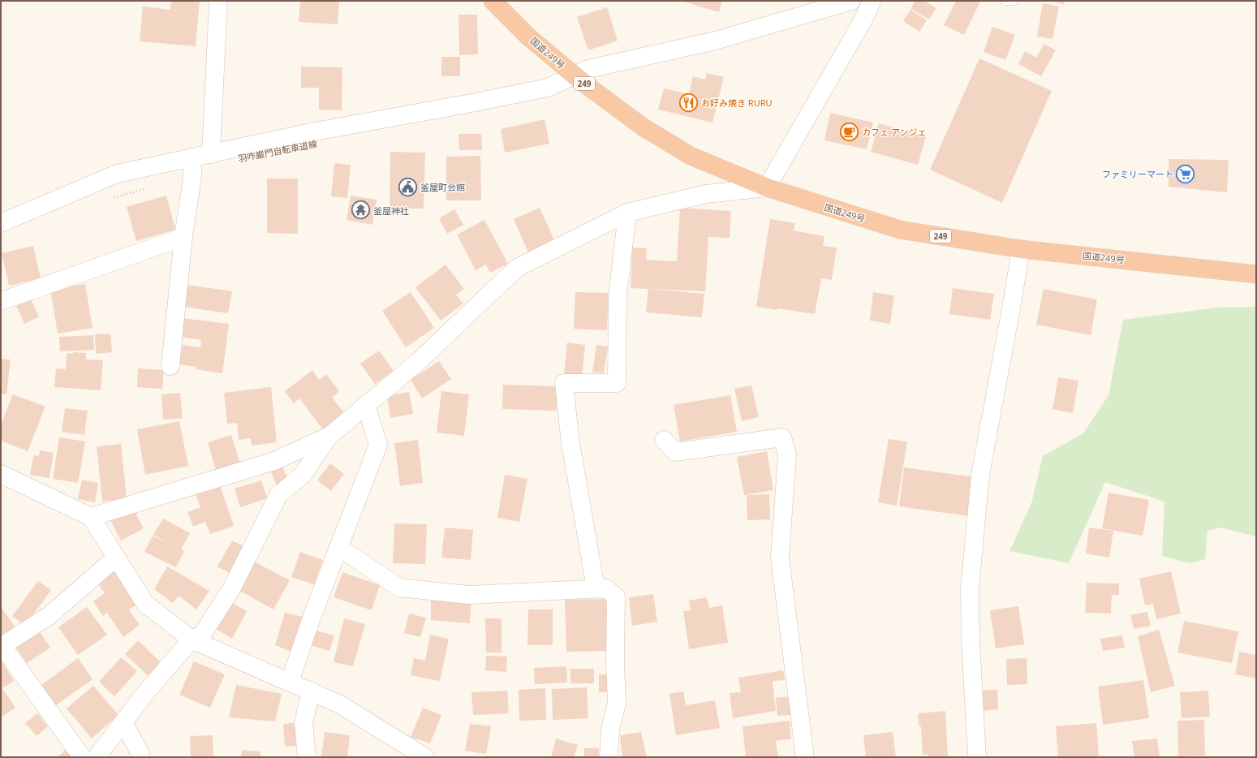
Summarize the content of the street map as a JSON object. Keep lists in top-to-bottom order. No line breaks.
{"streets":{"highway":["国道249号","249"]},"places":{"restaurant":["お好み焼き RURU"],"cafe":["カフェ アンジェ"],"supermarket":["ファミリーマート"],"public building":["釜屋町会館"],"temple":["釜屋神社"]}}
